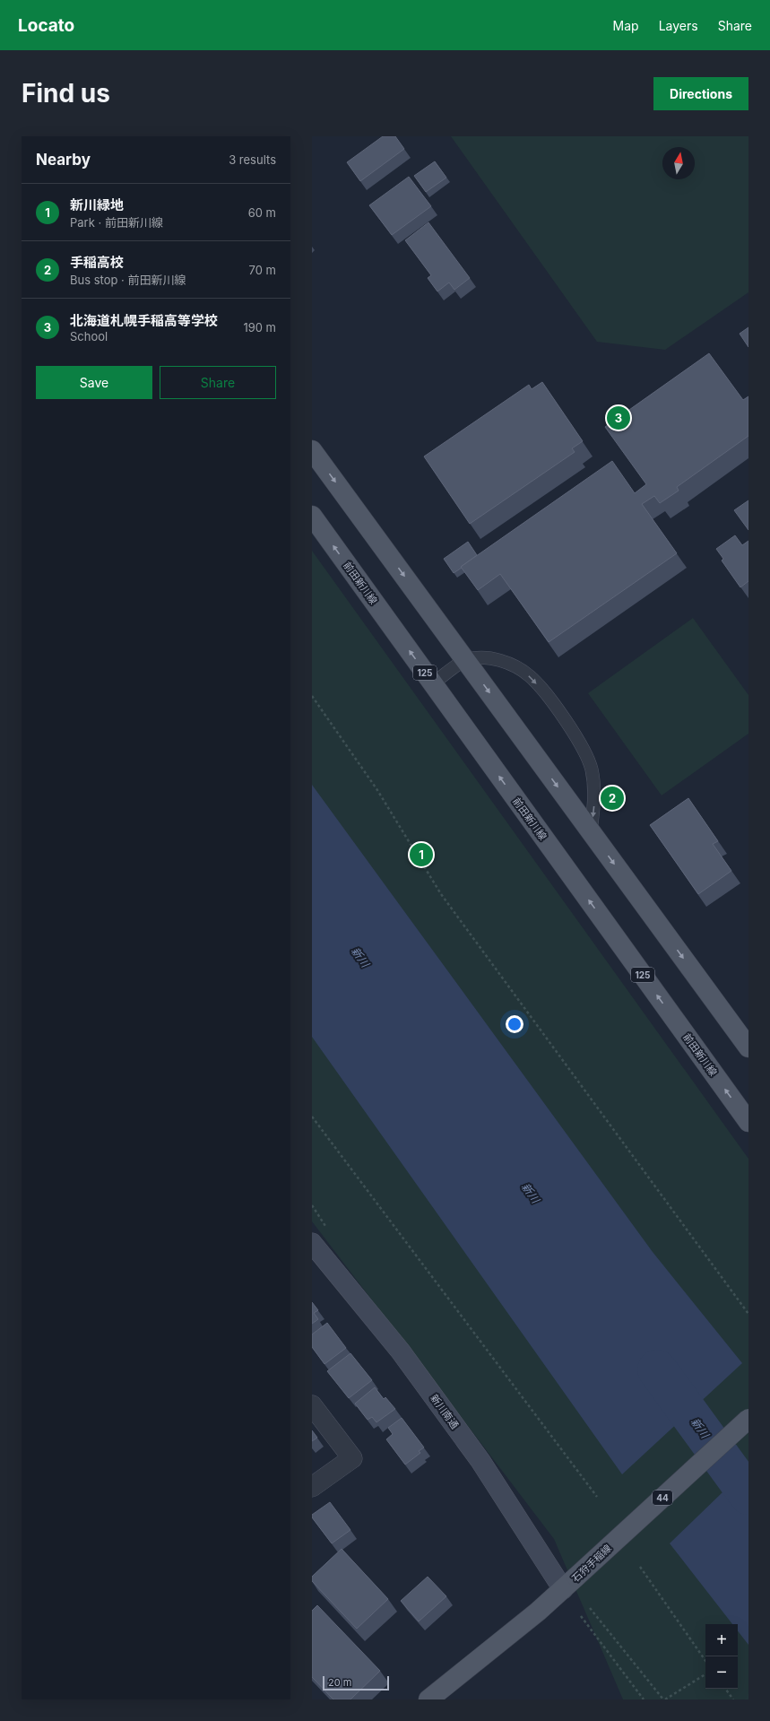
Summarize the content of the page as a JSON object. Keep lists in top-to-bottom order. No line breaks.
{"streets":{"main road":["前田新川線","125","44","石狩手稲線"],"street":["新川南通"]},"crossings":[["新川南通","石狩手稲線"]],"water":["新川"],"scale_bar":"20 m","north":"top","page":{"header":"Locato","nav":["Map","Layers","Share"],"buttons":["Directions",["Save","Share"]],"title":"Find us","heading":["Nearby","3 results"],"list":[{"mark":"1","name":"新川緑地","note":"Park · 前田新川線","value":"60 m"},{"mark":"2","name":"手稲高校","note":"Bus stop · 前田新川線","value":"70 m"},{"mark":"3","name":"北海道札幌手稲高等学校","note":"School","value":"190 m"}],"pins":["3","2","1"],"map_buttons":["+","−"],"scale":"20 m"}}
